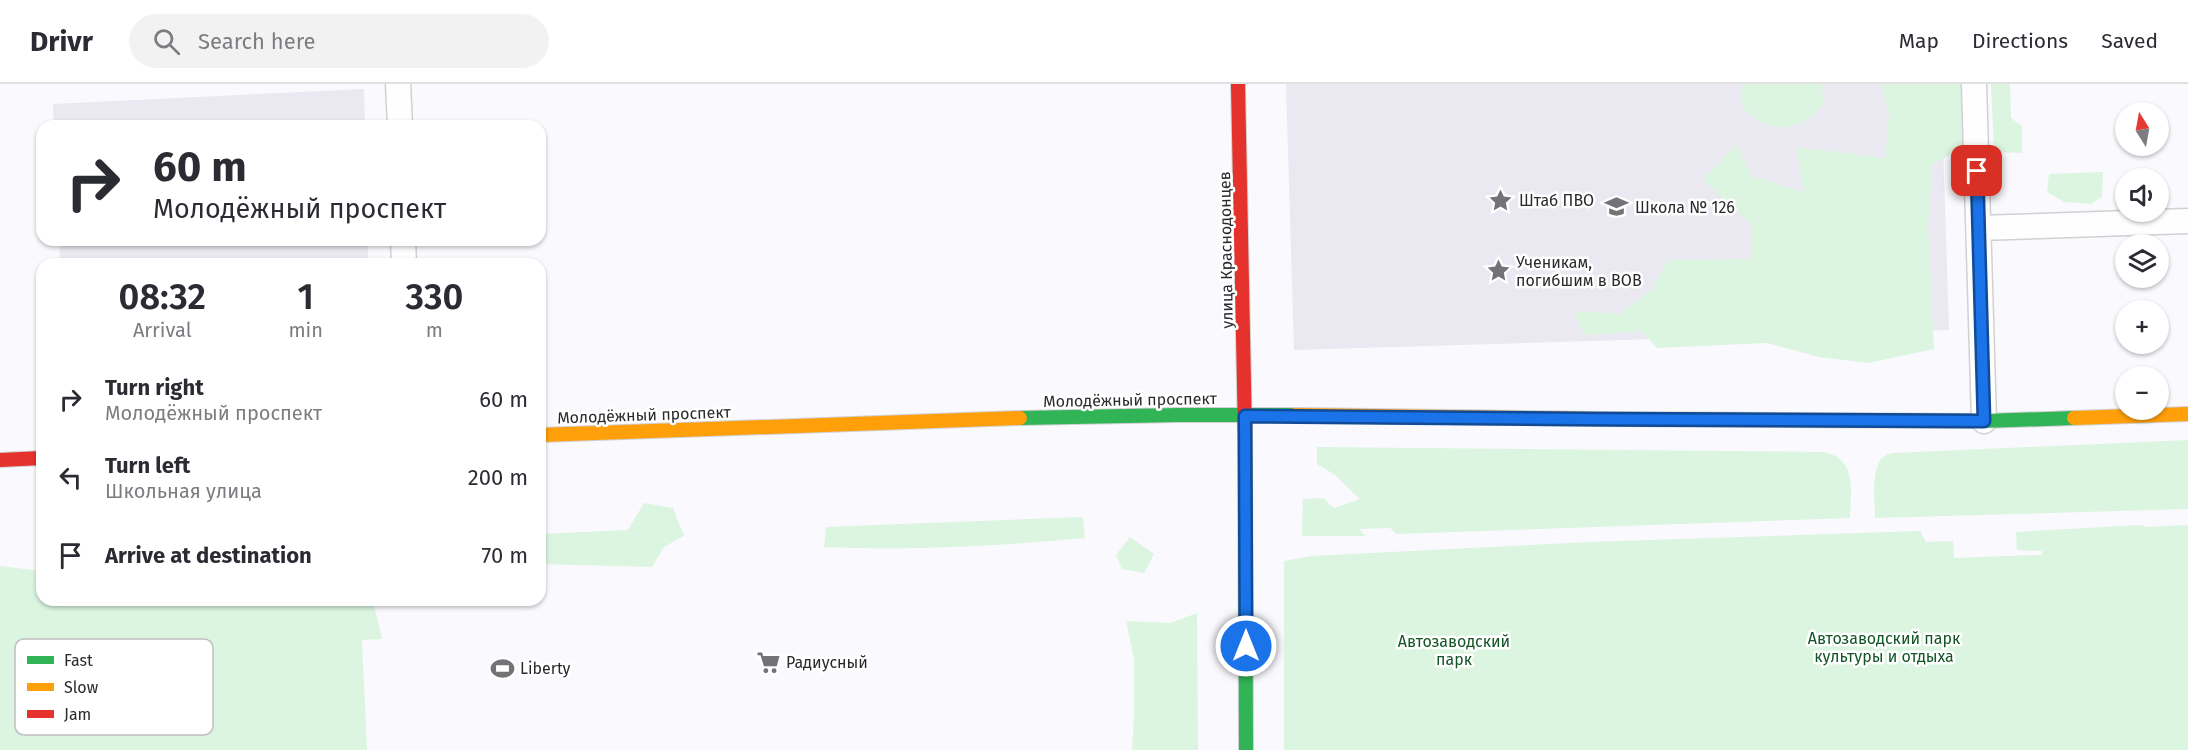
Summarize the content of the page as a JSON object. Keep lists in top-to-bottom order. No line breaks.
{"streets":{"main road":["улица Краснодонцев","Молодёжный проспект"]},"crossings":[["улица Краснодонцев","Молодёжный проспект"]],"parks":["Автозаводский парк культуры и отдыха","Автозаводский парк"],"places":{"place":["Штаб ПВО","Ученикам, погибшим в ВОВ"],"school or university":["Школа № 126"],"supermarket":["Радиусный"],"sports":["Liberty"]},"legend":["Fast","Slow","Jam"],"north":"top","page":{"header":"Drivr","search":"Search here","nav":["Map","Directions","Saved"],"map_buttons":["+","−"],"turn":["60 m","Молодёжный проспект"],"eta":["08:32","Arrival","1","min","330","m"],"list":[{"name":"Turn right","note":"Молодёжный проспект","value":"60 m"},{"name":"Turn left","note":"Школьная улица","value":"200 m"},{"name":"Arrive at destination","value":"70 m"}]}}
